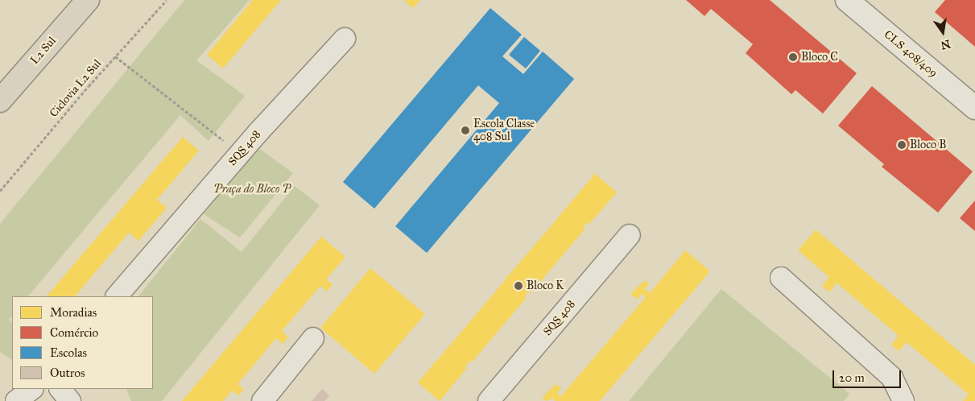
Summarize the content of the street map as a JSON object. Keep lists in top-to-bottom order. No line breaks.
{"streets":{"main road":["L2 Sul"],"street":["CLS 408/409","SQS 408"],"path":["Ciclovia L2 Sul"]},"parks":["Praça do Bloco P"],"places":["Bloco C","Escola Classe 408 Sul","Bloco B","Bloco K"],"legend":["Moradias","Comércio","Escolas","Outros"],"scale_bar":"20 m","north":"bottom"}
